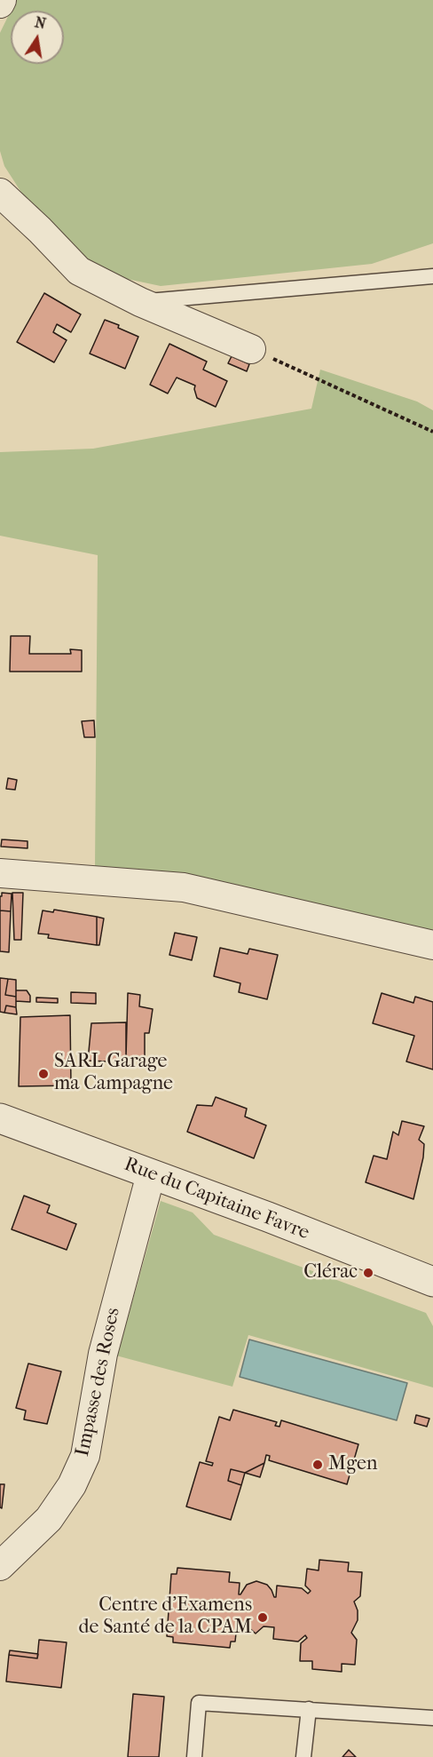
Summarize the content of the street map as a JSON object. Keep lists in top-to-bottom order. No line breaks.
{"streets":{"street":["Rue du Capitaine Favre","Impasse des Roses"]},"crossings":[["Rue du Capitaine Favre","Impasse des Roses"]],"places":["SARL Garage ma Campagne","Clérac","Mgen","Centre d'Examens de Santé de la CPAM"],"north":"top"}
